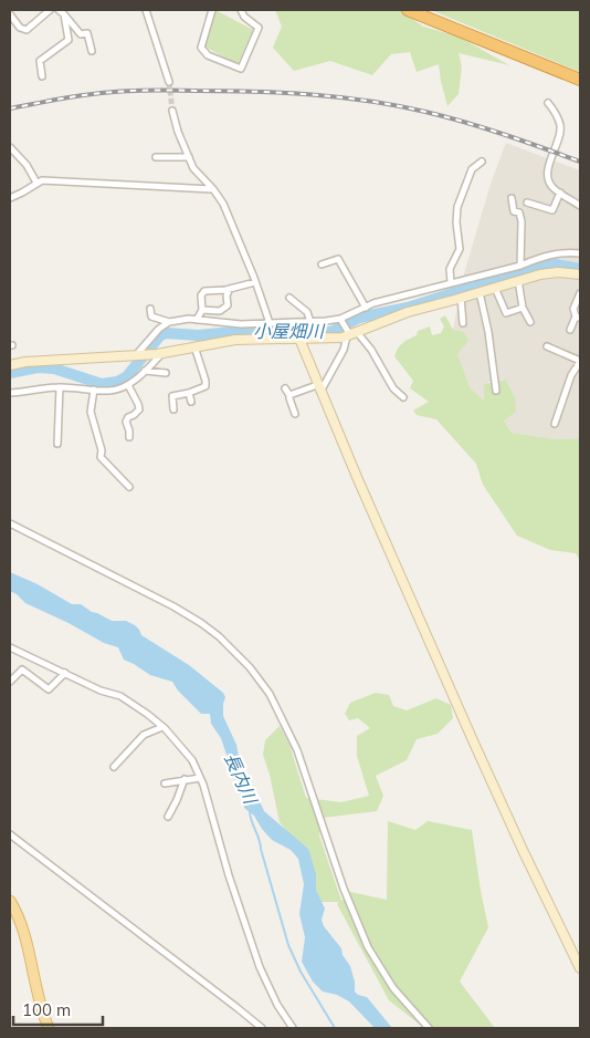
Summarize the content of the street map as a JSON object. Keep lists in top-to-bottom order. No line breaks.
{"water":["小屋畑川","長内川"],"scale_bar":"100 m"}
